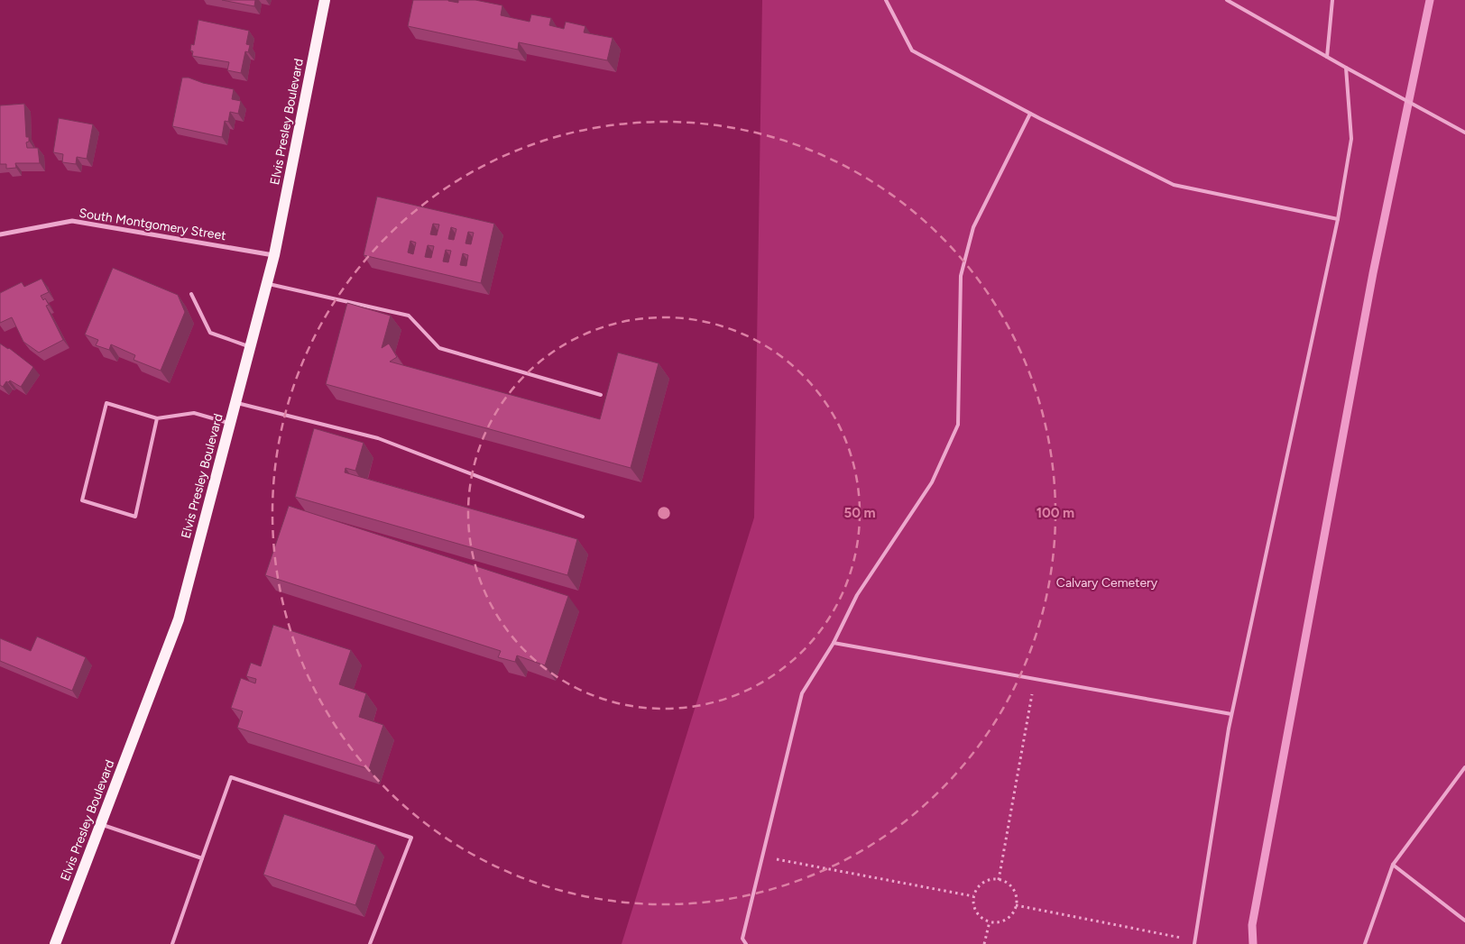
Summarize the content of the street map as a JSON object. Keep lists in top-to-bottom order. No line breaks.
{"streets":{"main road":["Elvis Presley Boulevard"],"street":["South Montgomery Street"]},"crossings":[["Elvis Presley Boulevard","South Montgomery Street"]],"parks":["Calvary Cemetery"],"rings":["50 m","100 m"]}
